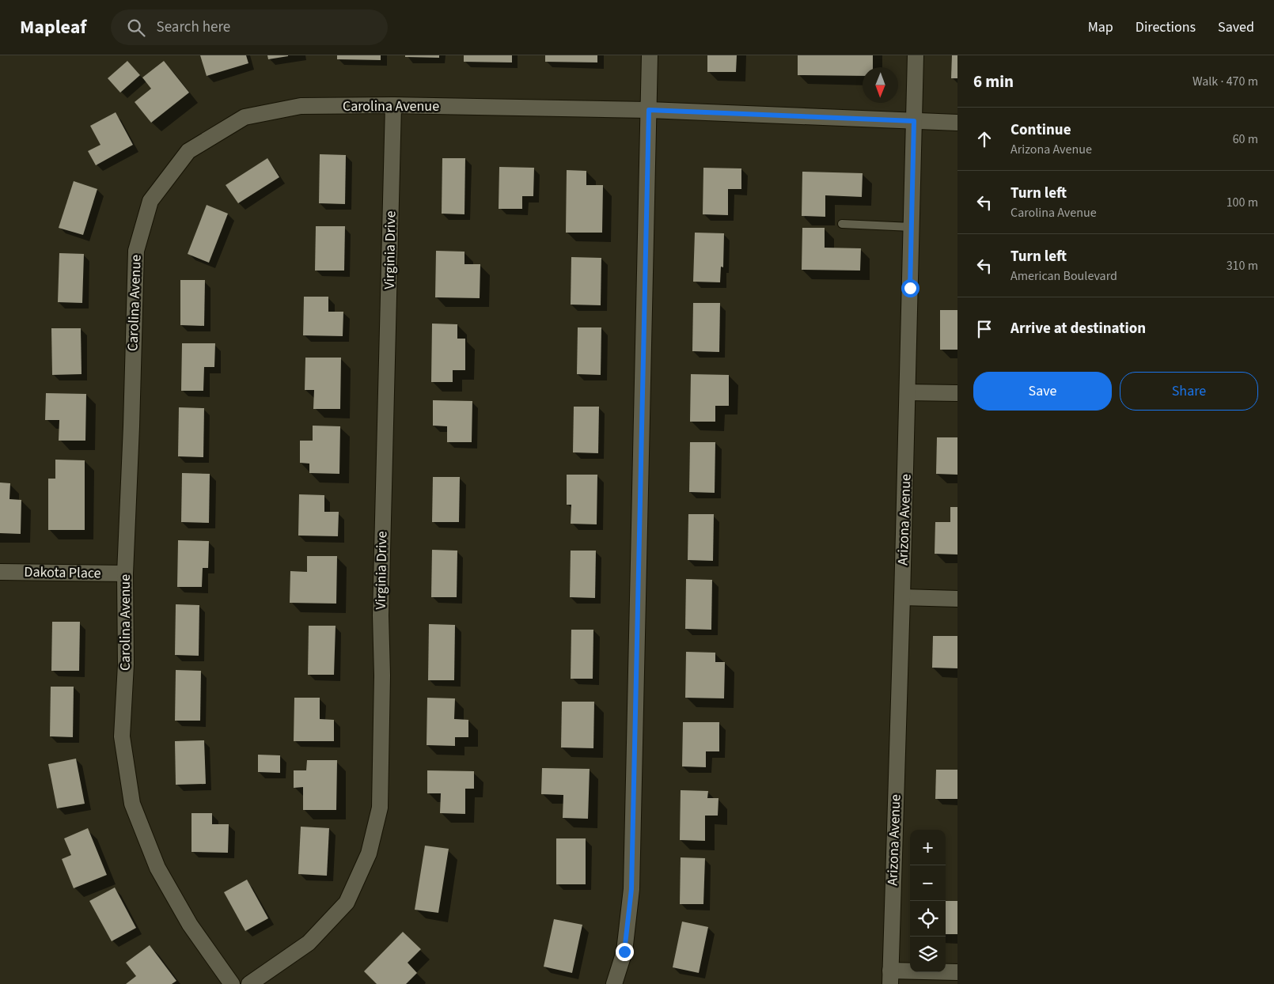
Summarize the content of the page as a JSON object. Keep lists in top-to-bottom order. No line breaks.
{"streets":{"street":["Carolina Avenue","Virginia Drive","Arizona Avenue","Dakota Place"]},"crossings":[["Carolina Avenue","Virginia Drive"],["Carolina Avenue","Arizona Avenue"],["Carolina Avenue","Dakota Place"]],"north":"bottom","page":{"header":"Mapleaf","search":"Search here","nav":["Map","Directions","Saved"],"heading":["6 min","Walk · 470 m"],"list":[["Continue","Arizona Avenue","60 m"],["Turn left","Carolina Avenue","100 m"],["Turn left","American Boulevard","310 m"],"Arrive at destination"],"buttons":["Save","Share"],"map_buttons":["+","−"]}}
